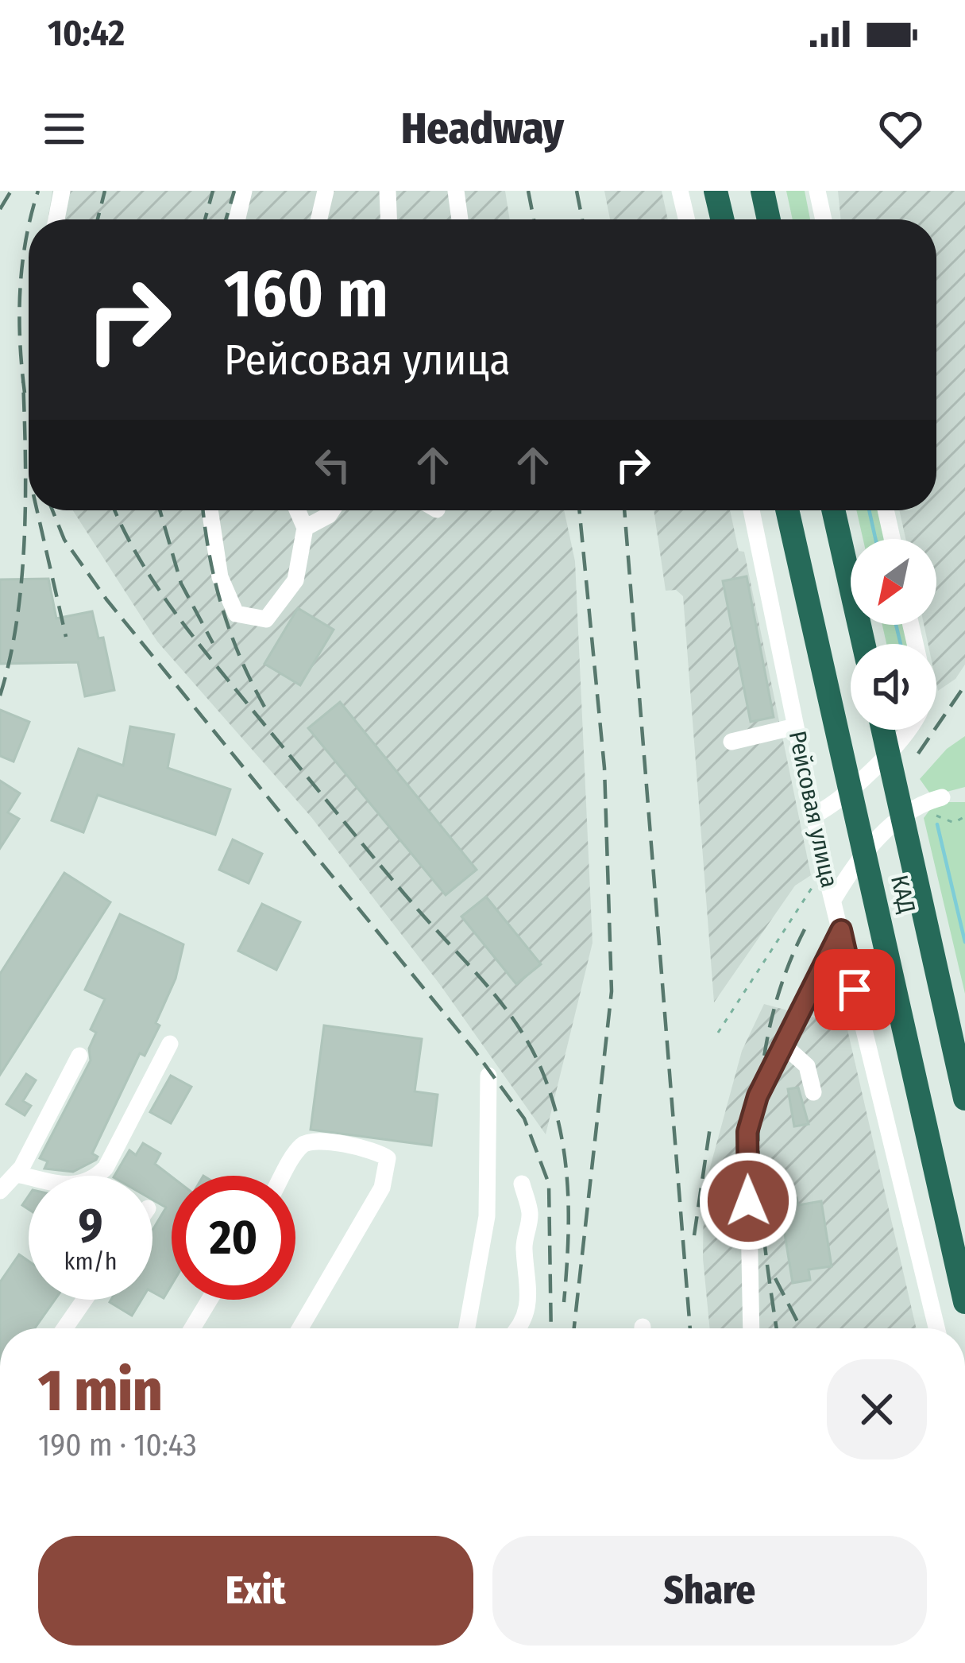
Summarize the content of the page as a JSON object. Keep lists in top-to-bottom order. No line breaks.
{"streets":{"highway":["КАД"],"street":["Рейсовая улица"]},"north":"bottom left","page":{"status":"10:42","header":"Headway","turn":["160 m","Рейсовая улица"],"speed":"9 km/h","limit":"20","heading":["1 min","190 m · 10:43"],"buttons":["Exit","Share"]}}
